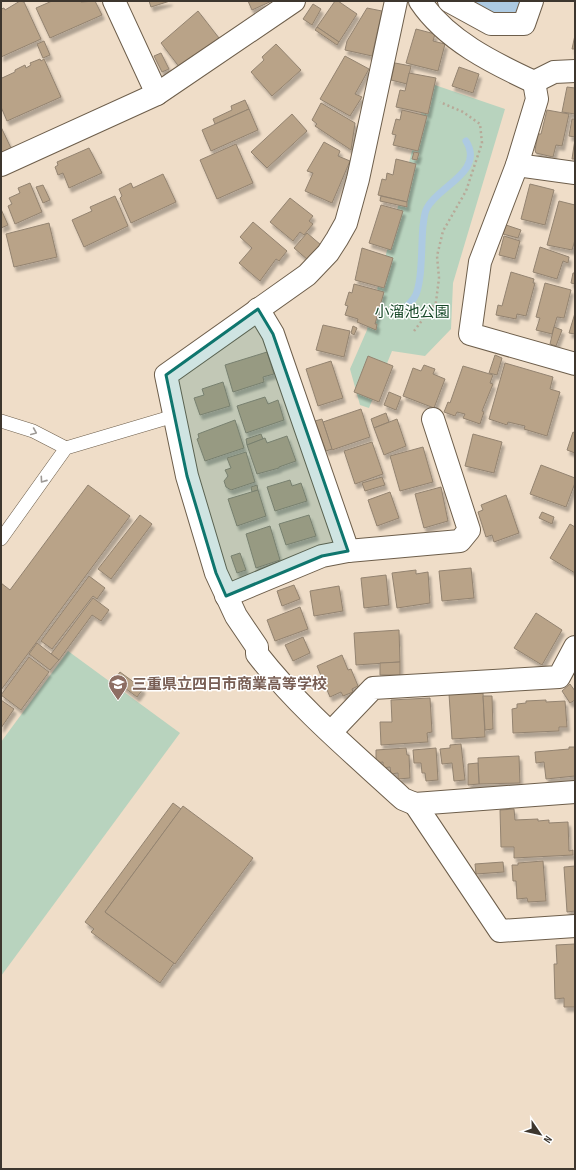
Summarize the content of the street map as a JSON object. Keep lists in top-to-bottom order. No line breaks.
{"parks":["小溜池公園"],"places":{"school or university":["三重県立四日市商業高等学校"]},"north":"bottom right"}
